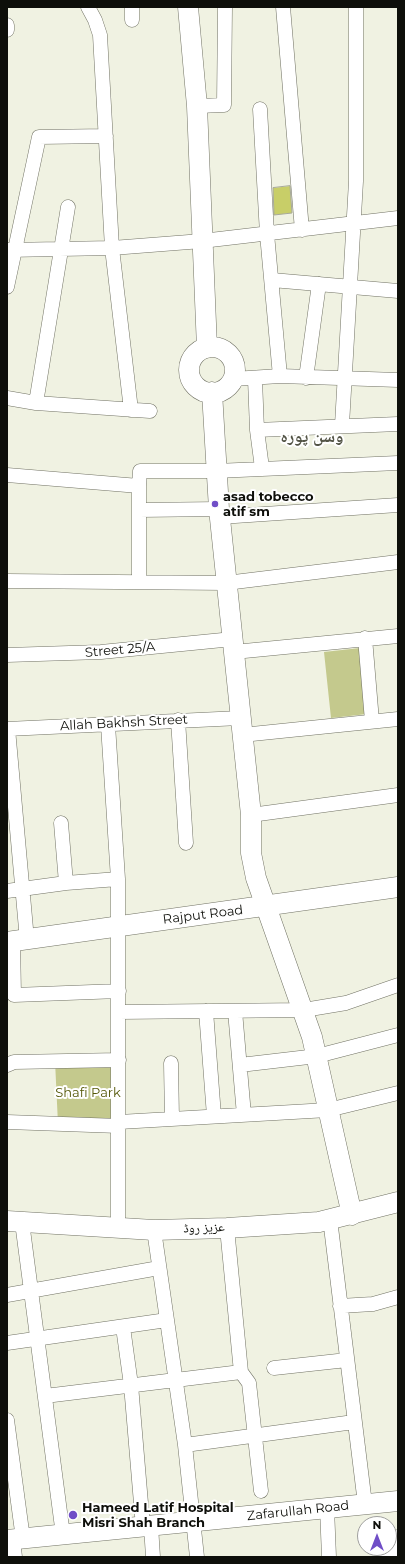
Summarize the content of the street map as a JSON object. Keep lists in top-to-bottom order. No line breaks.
{"streets":{"street":["Street 25/A","Allah Bakhsh Street","Rajput Road","عزیز روڈ","Zafarullah Road"]},"districts":["وسن پورہ"],"parks":["Shafi Park"],"places":["asad tobecco atif sm","Hameed Latif Hospital Misri Shah Branch"],"north":"top"}
